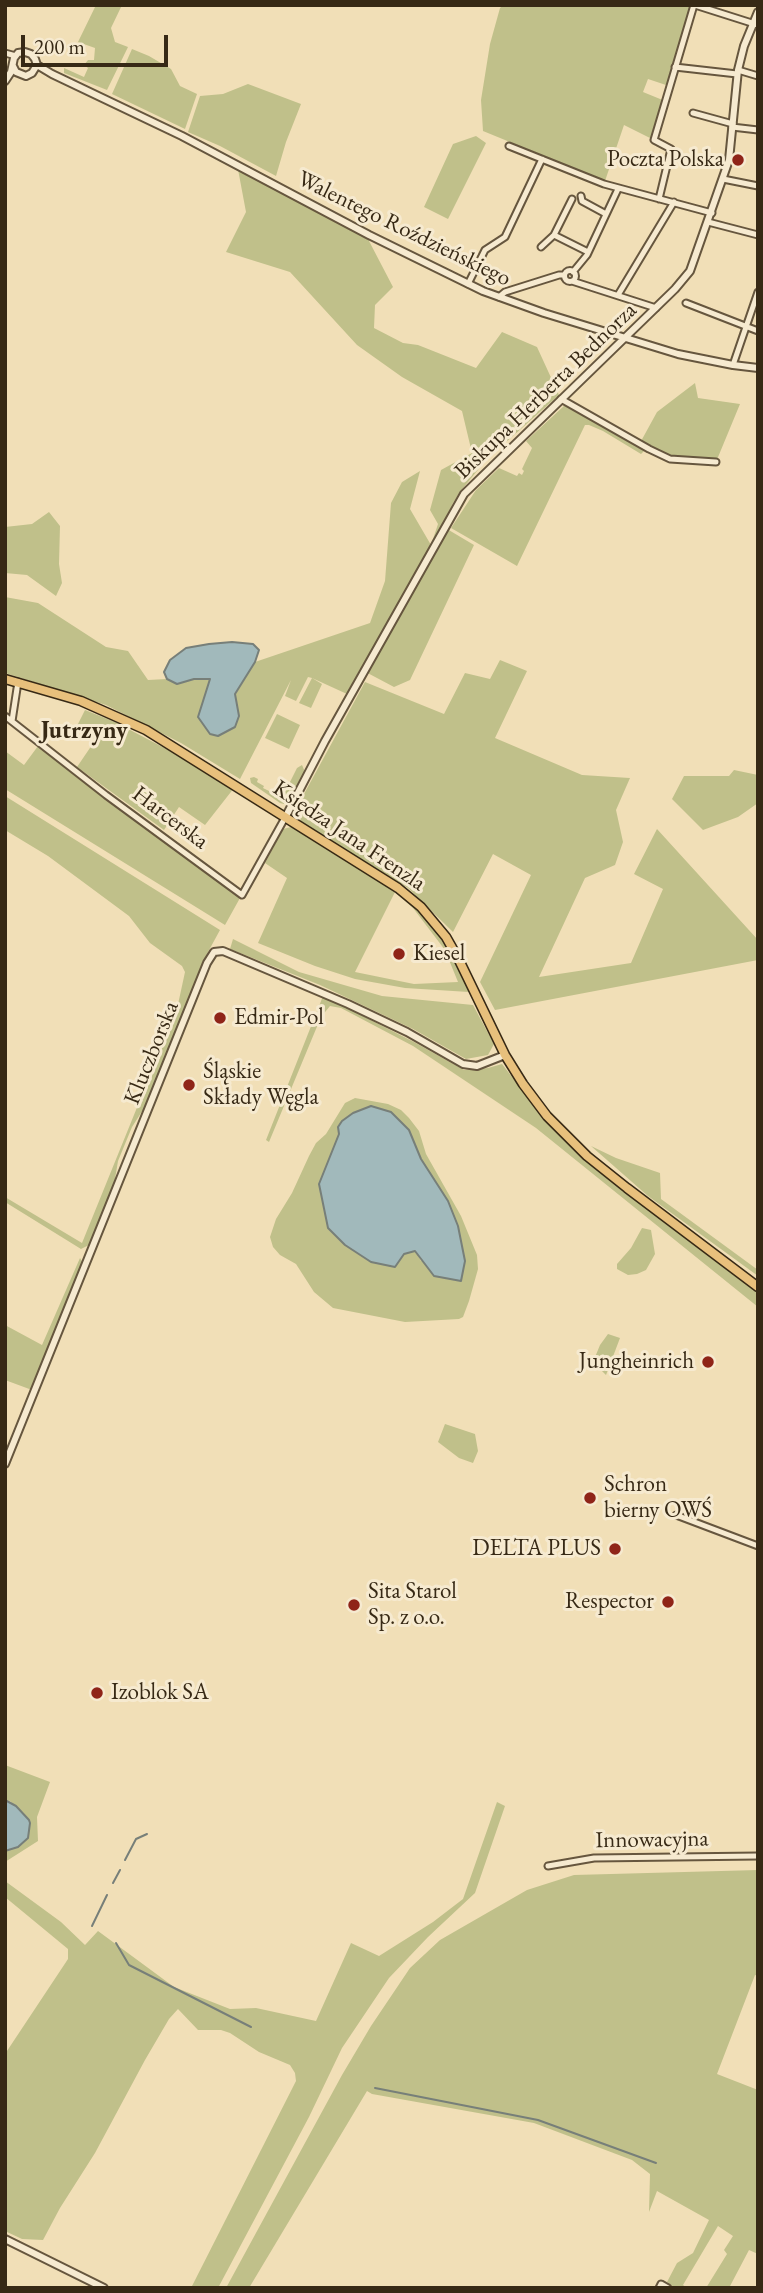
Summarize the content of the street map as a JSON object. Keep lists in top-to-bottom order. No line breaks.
{"streets":{"main road":["Księdza Jana Frenzla"],"street":["Walentego Roździeńskiego","Biskupa Herberta Bednorza","Harcerska","Kluczborska","Innowacyjna"]},"crossings":[["Walentego Roździeńskiego","Biskupa Herberta Bednorza"],["Biskupa Herberta Bednorza","Harcerska"],["Biskupa Herberta Bednorza","Księdza Jana Frenzla"],["Harcerska","Księdza Jana Frenzla"],["Księdza Jana Frenzla","Kluczborska"]],"districts":["Jutrzyny"],"places":["Poczta Polska","Kiesel","Edmir-Pol","Śląskie Składy Węgla","Jungheinrich","Schron bierny OWŚ","DELTA PLUS","Respector","Sita Starol Sp. z o.o.","Izoblok SA"],"scale_bar":"200 m"}
